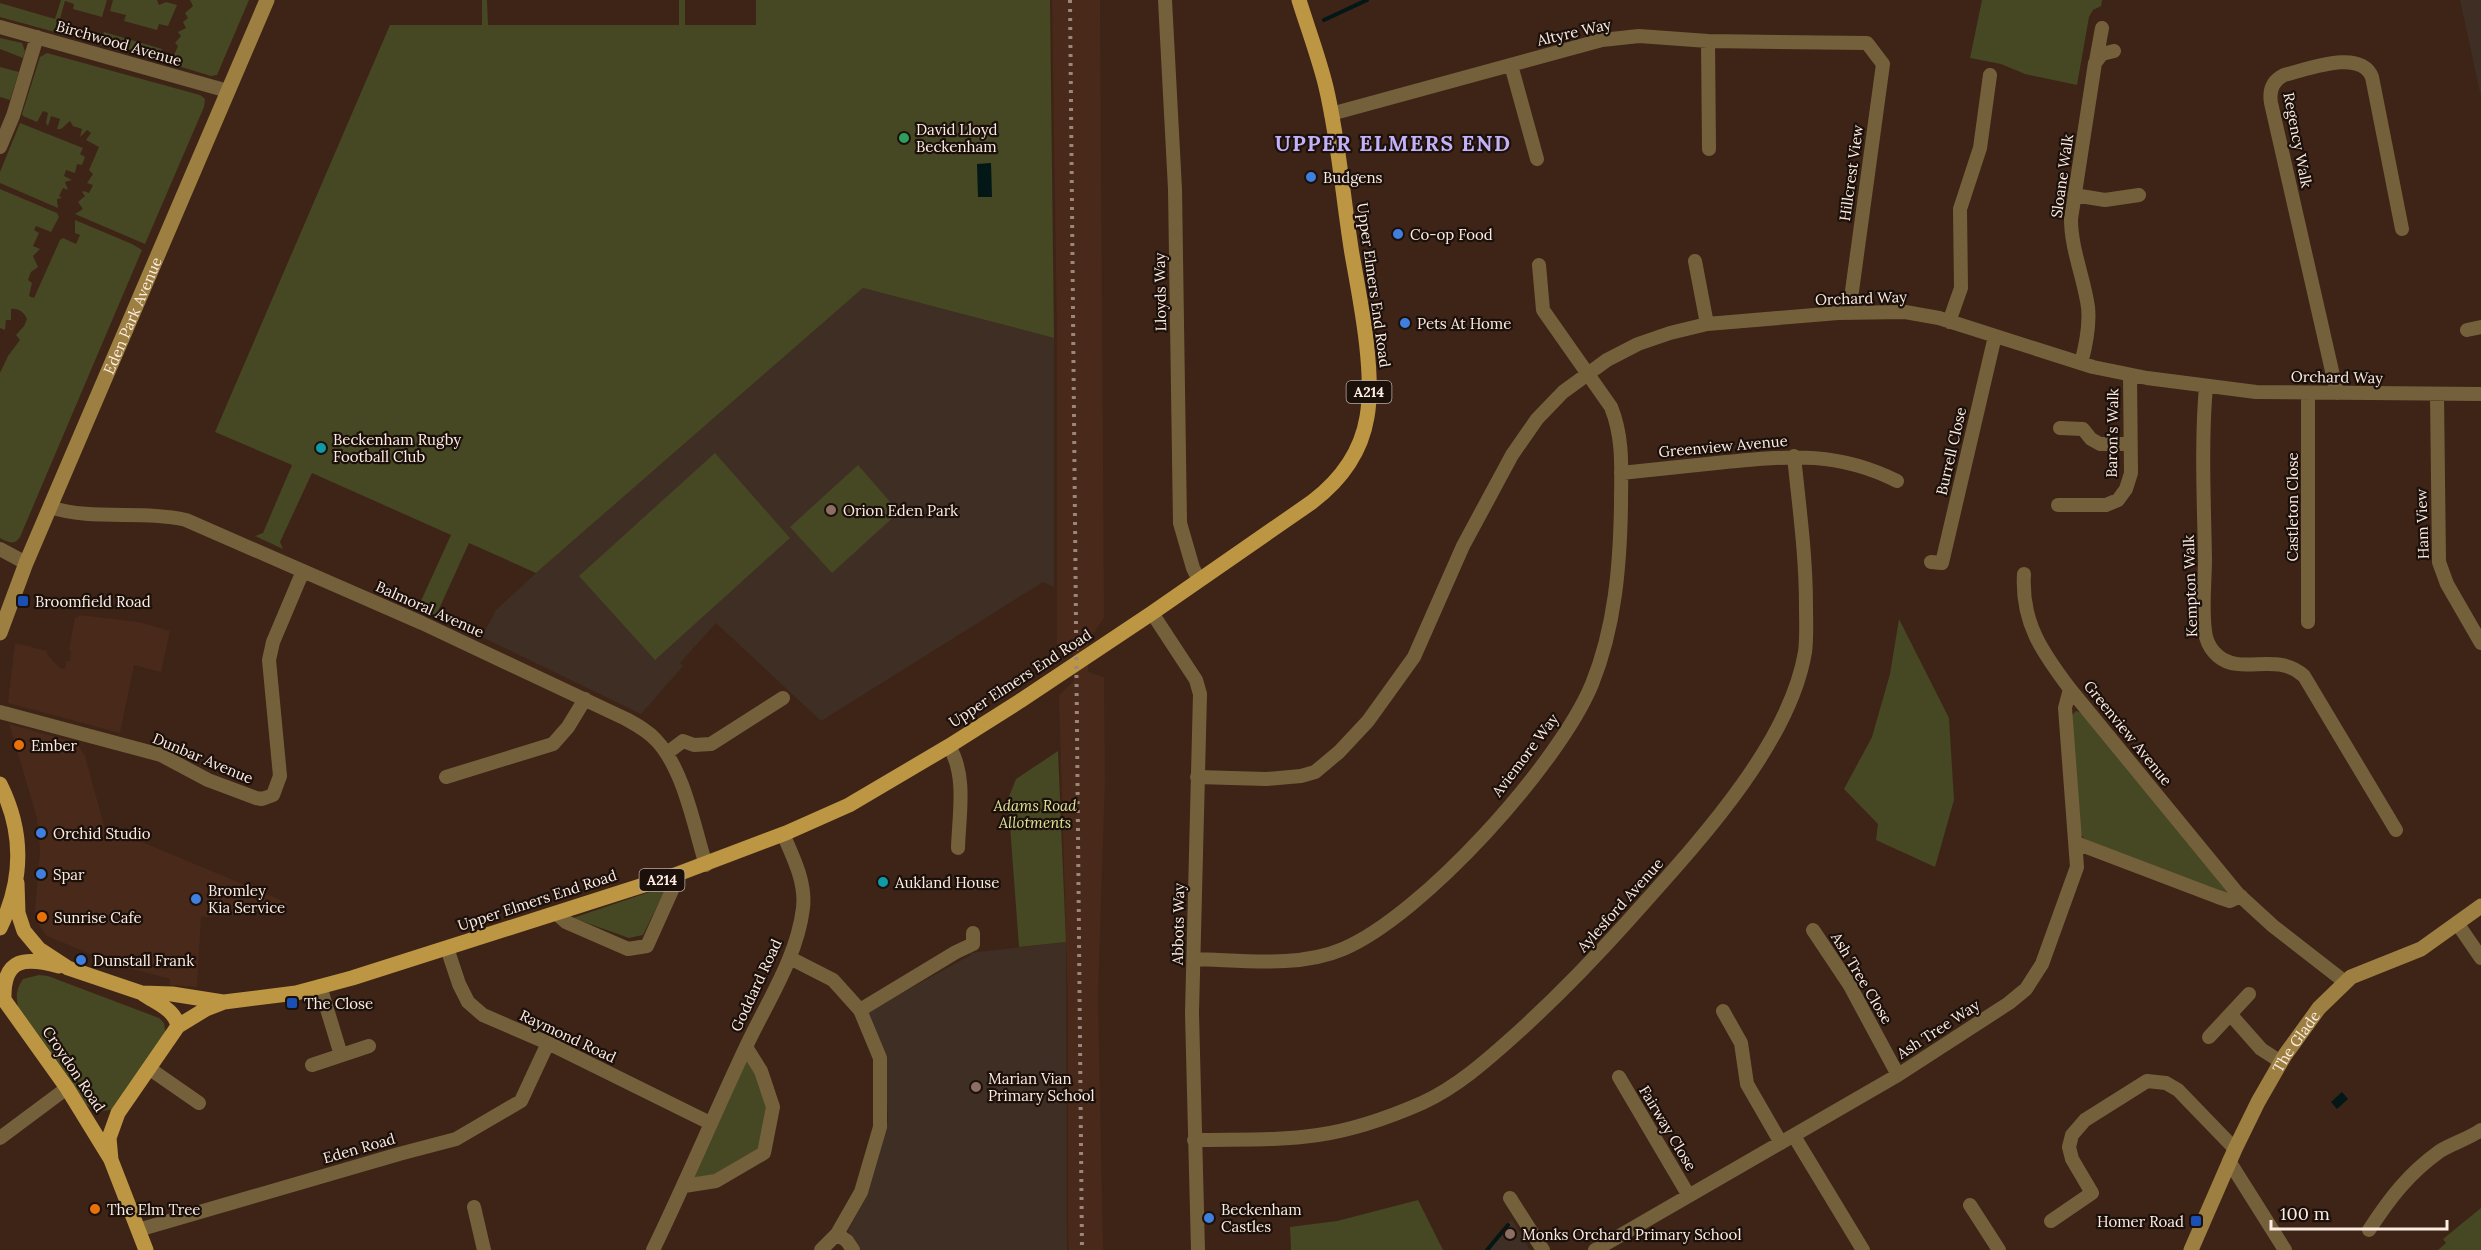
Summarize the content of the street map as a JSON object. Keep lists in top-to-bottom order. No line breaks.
{"streets":{"main road":["Upper Elmers End Road","A214","Croydon Road"],"street":["Altyre Way","Birchwood Avenue","Regency Walk","Hillcrest View","Sloane Walk","Lloyds Way","Orchard Way","Eden Park Avenue","Baron's Walk","Greenview Avenue","Burrell Close","Castleton Close","Ham View","Kempton Walk","Balmoral Avenue","Aviemore Way","Dunbar Avenue","Aylesford Avenue","Abbots Way","Ash Tree Close","Goddard Road","Ash Tree Way","Raymond Road","The Glade","Fairway Close","Eden Road"]},"crossings":[["Altyre Way","Hillcrest View"],["Altyre Way","Upper Elmers End Road"],["Birchwood Avenue","Eden Park Avenue"],["Regency Walk","Orchard Way"],["Hillcrest View","Orchard Way"],["Sloane Walk","Orchard Way"],["Upper Elmers End Road","Lloyds Way"],["Upper Elmers End Road","Balmoral Avenue"],["Upper Elmers End Road","Abbots Way"],["Upper Elmers End Road","Goddard Road"],["Upper Elmers End Road","Raymond Road"],["Orchard Way","Baron's Walk"],["Orchard Way","Burrell Close"],["Orchard Way","Castleton Close"],["Orchard Way","Ham View"],["Orchard Way","Kempton Walk"],["Orchard Way","Aviemore Way"],["Orchard Way","Abbots Way"],["Eden Park Avenue","Balmoral Avenue"],["Greenview Avenue","Aviemore Way"],["Greenview Avenue","Aylesford Avenue"],["Greenview Avenue","Ash Tree Way"],["Greenview Avenue","The Glade"],["Balmoral Avenue","Dunbar Avenue"],["Aviemore Way","Abbots Way"],["Aylesford Avenue","Abbots Way"],["Ash Tree Close","Ash Tree Way"],["Goddard Road","Raymond Road"],["Ash Tree Way","Fairway Close"],["Raymond Road","Eden Road"],["Croydon Road","Eden Road"]],"districts":["UPPER ELMERS END"],"parks":["Adams Road Allotments"],"places":{"other":["David Lloyd Beckenham","Budgens","Co-op Food","Pets At Home","Beckenham Rugby Football Club","Orion Eden Park","Ember","Orchid Studio","Spar","Aukland House","Bromley Kia Service","Sunrise Cafe","Dunstall Frank","Marian Vian Primary School","The Elm Tree","Beckenham Castles","Monks Orchard Primary School"],"transit":["Broomfield Road","The Close","Homer Road"]},"scale_bar":"100 m"}
